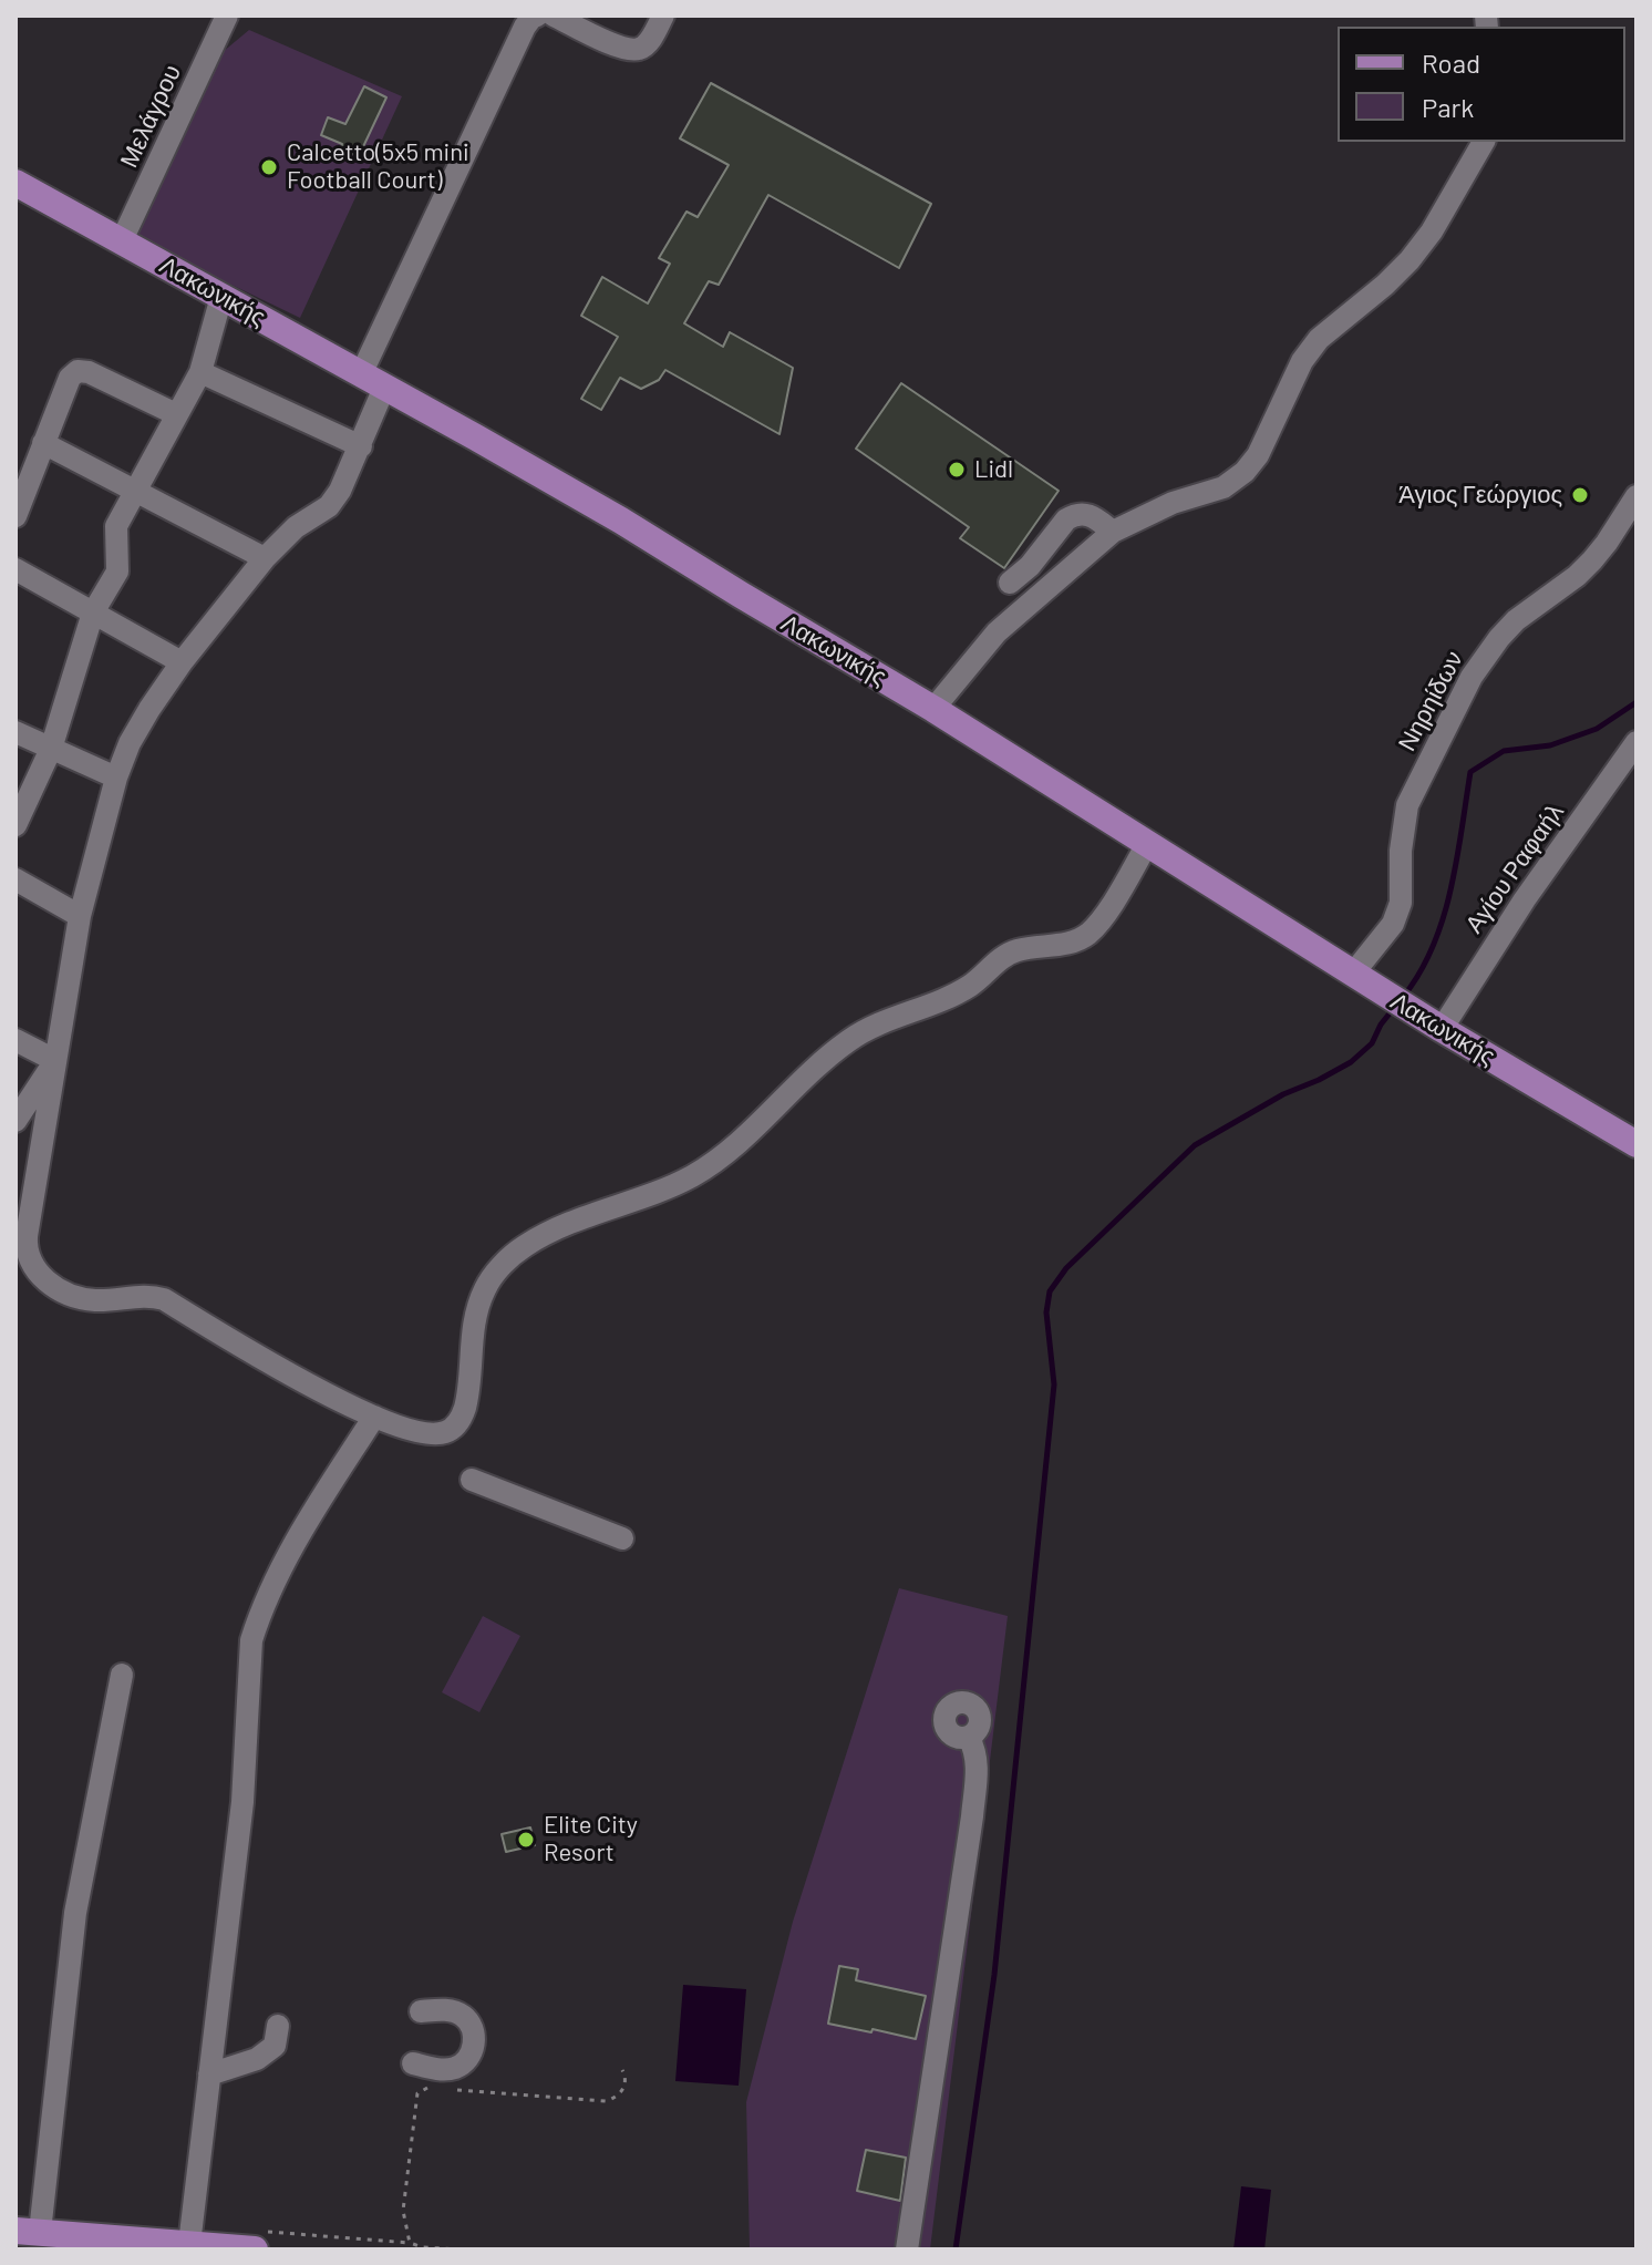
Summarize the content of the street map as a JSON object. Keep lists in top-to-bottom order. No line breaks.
{"streets":{"main road":["Λακωνικής"],"street":["Μελάγρου","Νηρηίδων","Αγίου Ραφαήλ"]},"crossings":[["Μελάγρου","Λακωνικής"],["Λακωνικής","Νηρηίδων"],["Λακωνικής","Αγίου Ραφαήλ"]],"places":["Calcetto(5x5 mini Football Court)","Lidl","Άγιος Γεώργιος","Elite City Resort"],"legend":["Road","Park"]}
